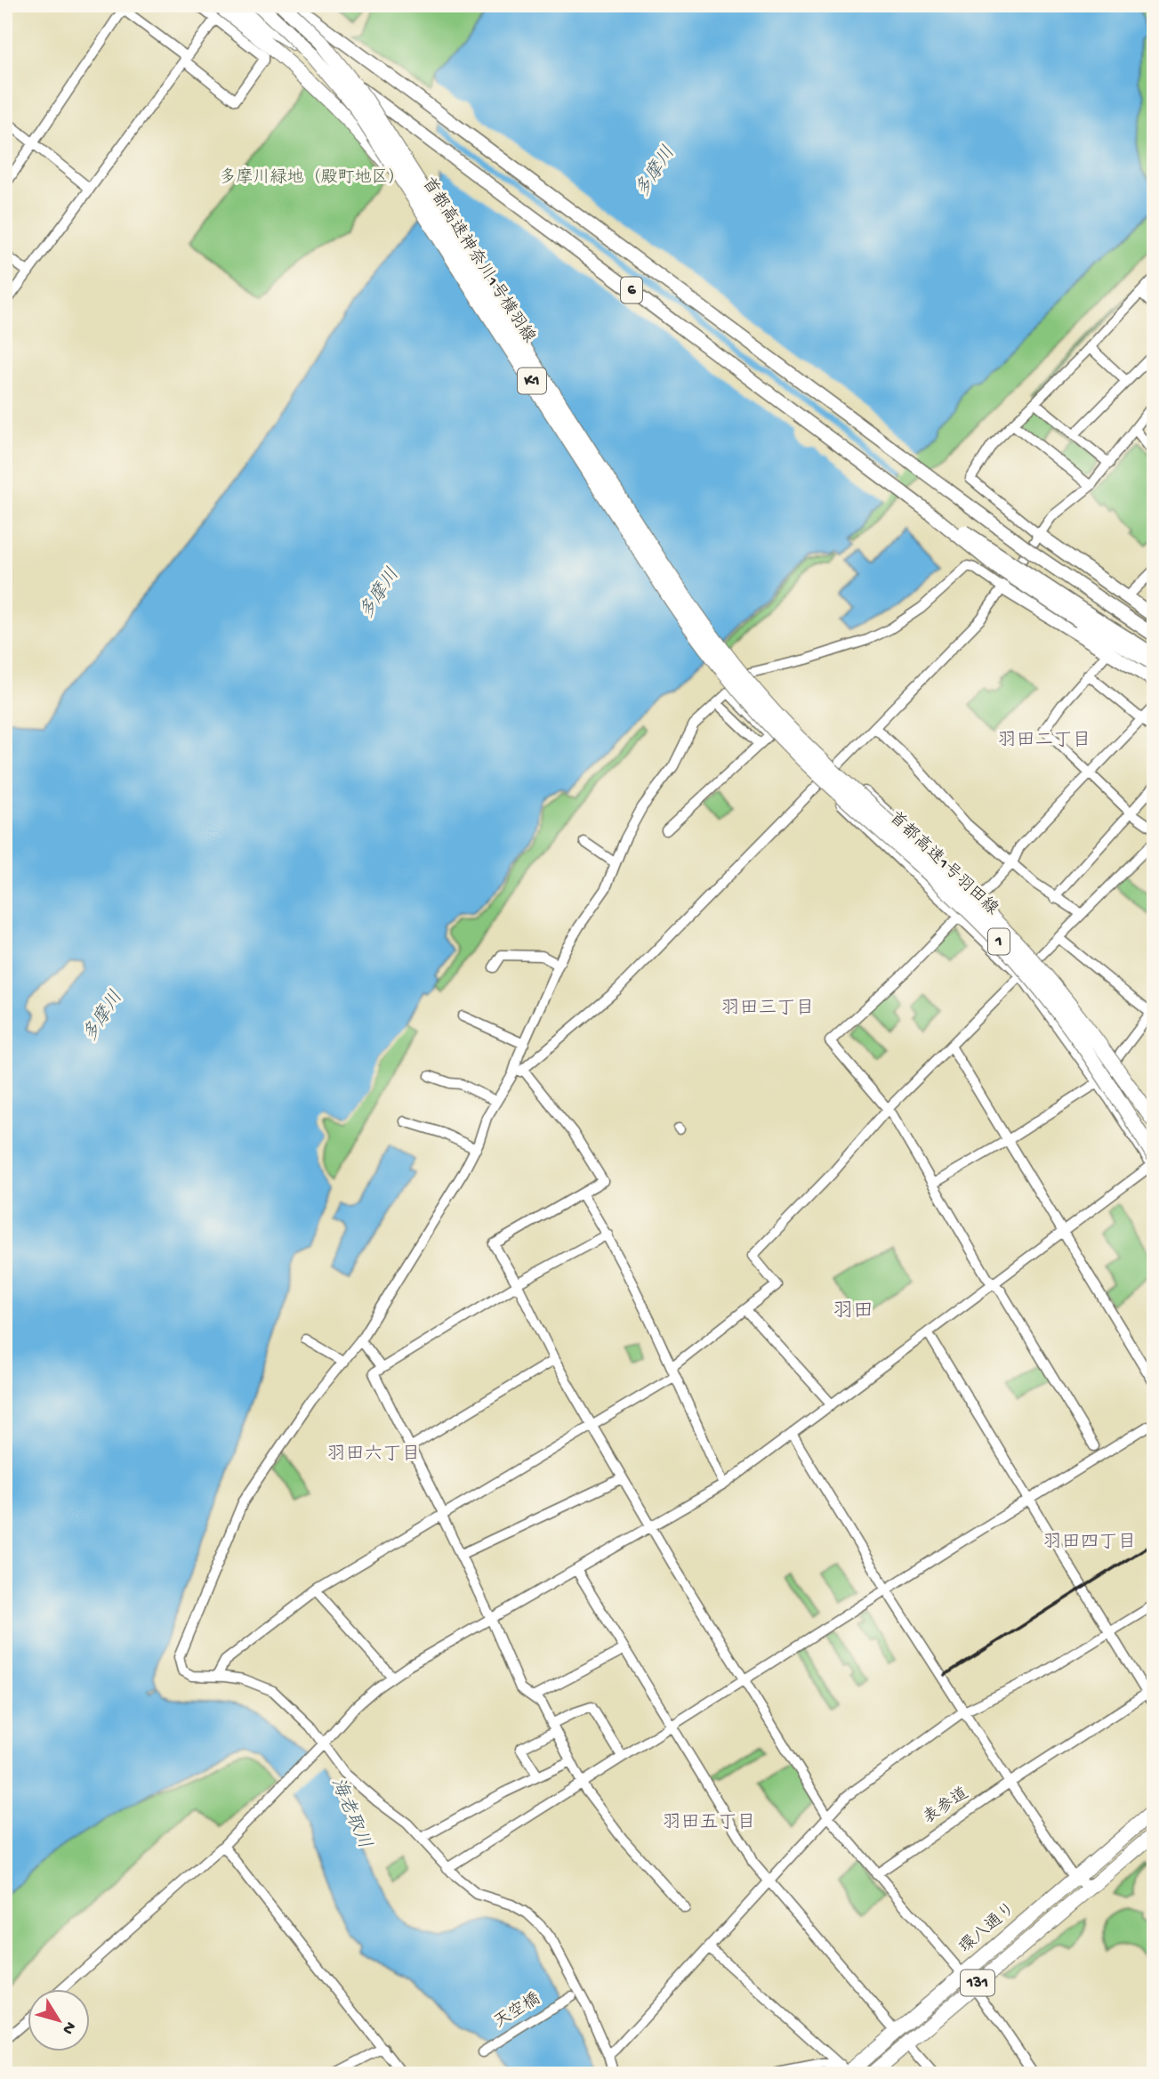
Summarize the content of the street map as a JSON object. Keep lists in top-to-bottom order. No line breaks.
{"streets":{"highway":["首都高速神奈川1号横羽線","K1","首都高速1号羽田線","1","環八通り","131"],"main road":["6"],"street":["表参道","天空橋"]},"crossings":[["首都高速神奈川1号横羽線","6"],["首都高速神奈川1号横羽線","首都高速1号羽田線"]],"districts":["羽田二丁目","羽田三丁目","羽田","羽田六丁目","羽田四丁目","羽田五丁目"],"water":["多摩川","海老取川"],"parks":["多摩川緑地（殿町地区）"],"north":"bottom right"}
